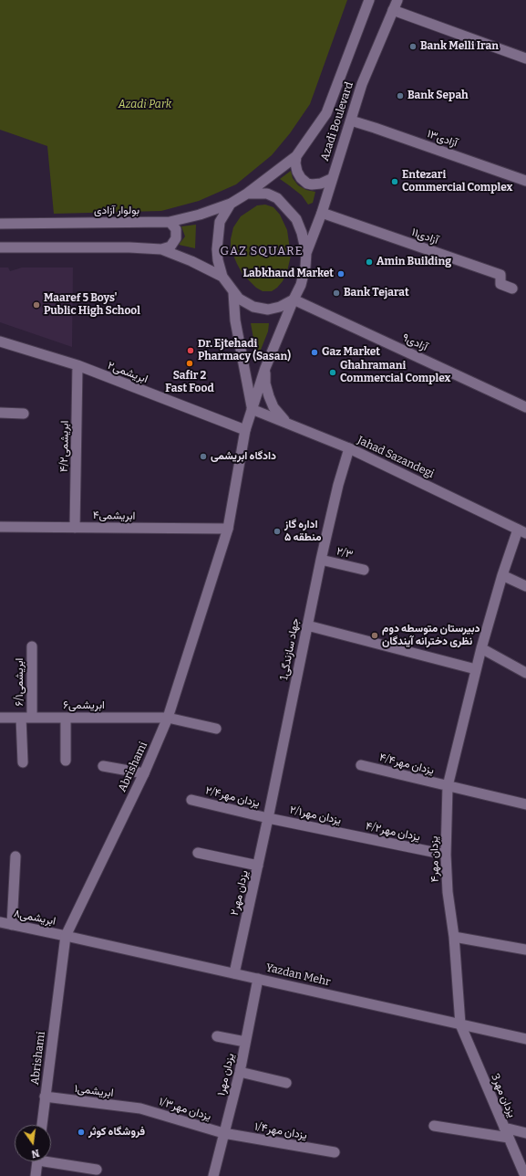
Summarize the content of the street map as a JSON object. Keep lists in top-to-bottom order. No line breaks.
{"streets":{"street":["Azadi Boulevard","آزادی۱۳","بولوار آزادی","آزادی۱۱","آزادی۹","ابریشمی۲","ابریشمی۴/۲","Jahad Sazandegi","ابریشمی۴","۲/۳","1جهاد سازندگی","۶/۱ابریشمی","ابریشمی۶","۴/۴یزدان مهر","Abrishami","۲/۴یزدان مهر","۲/۱یزدان مهر","۴/۲یزدان مهر","یزدان مهر۴","یزدان مهر۲","ابریشمی۸","Yazdan Mehr","یزدان مهر۱","ابریشمی۱","3یزدان مهر","۱/۳یزدان مهر","۱/۴یزدان مهر"]},"crossings":[["Azadi Boulevard","آزادی۱۳"],["Azadi Boulevard","بولوار آزادی"],["Azadi Boulevard","آزادی۱۱"],["Azadi Boulevard","آزادی۹"],["Azadi Boulevard","Abrishami"],["بولوار آزادی","آزادی۹"],["بولوار آزادی","Abrishami"],["آزادی۹","Abrishami"],["ابریشمی۲","ابریشمی۴/۲"],["ابریشمی۲","Abrishami"],["ابریشمی۴/۲","ابریشمی۴"],["Jahad Sazandegi","1جهاد سازندگی"],["Jahad Sazandegi","Abrishami"],["Jahad Sazandegi","یزدان مهر۴"],["ابریشمی۴","Abrishami"],["۲/۳","1جهاد سازندگی"],["1جهاد سازندگی","۲/۴یزدان مهر"],["1جهاد سازندگی","۲/۱یزدان مهر"],["1جهاد سازندگی","یزدان مهر۲"],["۶/۱ابریشمی","ابریشمی۶"],["ابریشمی۶","Abrishami"],["۴/۴یزدان مهر","یزدان مهر۴"],["Abrishami","ابریشمی۸"],["Abrishami","Yazdan Mehr"],["Abrishami","ابریشمی۱"],["۲/۴یزدان مهر","۲/۱یزدان مهر"],["۲/۴یزدان مهر","یزدان مهر۲"],["۲/۱یزدان مهر","۴/۲یزدان مهر"],["۲/۱یزدان مهر","یزدان مهر۲"],["۴/۲یزدان مهر","یزدان مهر۴"],["یزدان مهر۴","Yazdan Mehr"],["یزدان مهر۴","3یزدان مهر"],["یزدان مهر۲","Yazdan Mehr"],["ابریشمی۸","Yazdan Mehr"],["Yazdan Mehr","یزدان مهر۱"],["Yazdan Mehr","3یزدان مهر"],["یزدان مهر۱","۱/۳یزدان مهر"],["یزدان مهر۱","۱/۴یزدان مهر"],["ابریشمی۱","۱/۳یزدان مهر"],["۱/۳یزدان مهر","۱/۴یزدان مهر"]],"districts":["GAZ SQUARE"],"parks":["Azadi Park"],"places":["Bank Melli Iran","Bank Sepah","Entezari Commercial Complex","Amin Building","Labkhand Market","Bank Tejarat","Maaref 5 Boys' Public High School","Dr. Ejtehadi Pharmacy (Sasan)","Gaz Market","Safir 2 Fast Food","Ghahramani Commercial Complex","دادگاه ابریشمی","اداره گاز منطقه ۵","دبیرستان متوسطه دوم نظری دخترانه آیندگان","فروشگاه کوثر"],"north":"bottom"}
